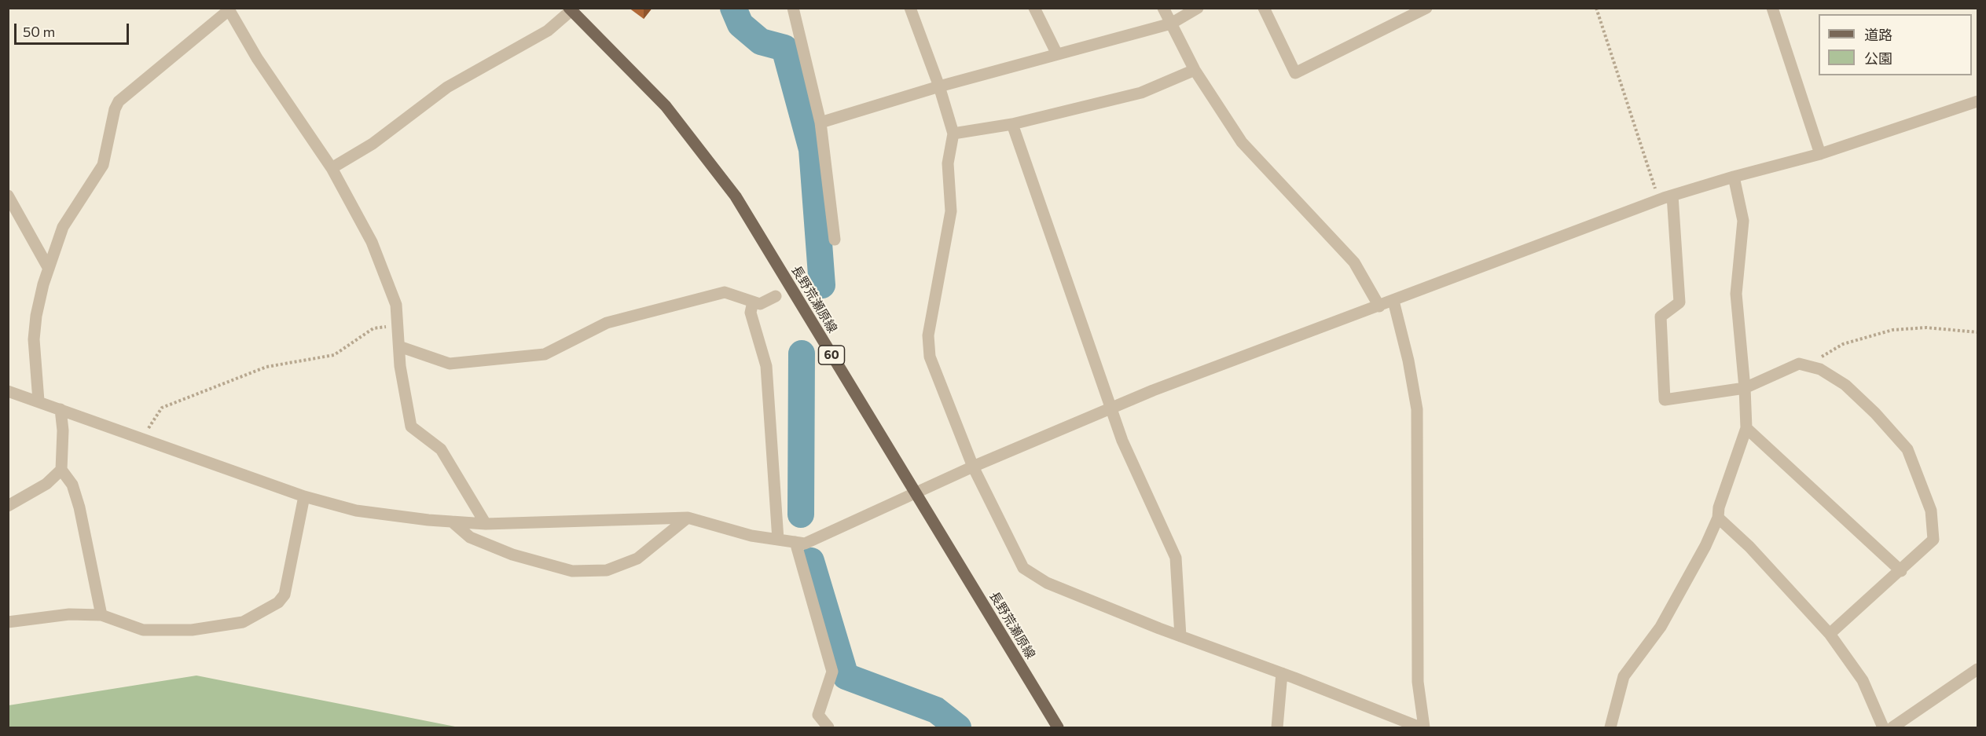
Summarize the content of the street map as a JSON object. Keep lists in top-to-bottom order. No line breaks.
{"streets":{"main road":["長野荒瀬原線","60"]},"legend":["道路","公園"],"scale_bar":"50 m"}
